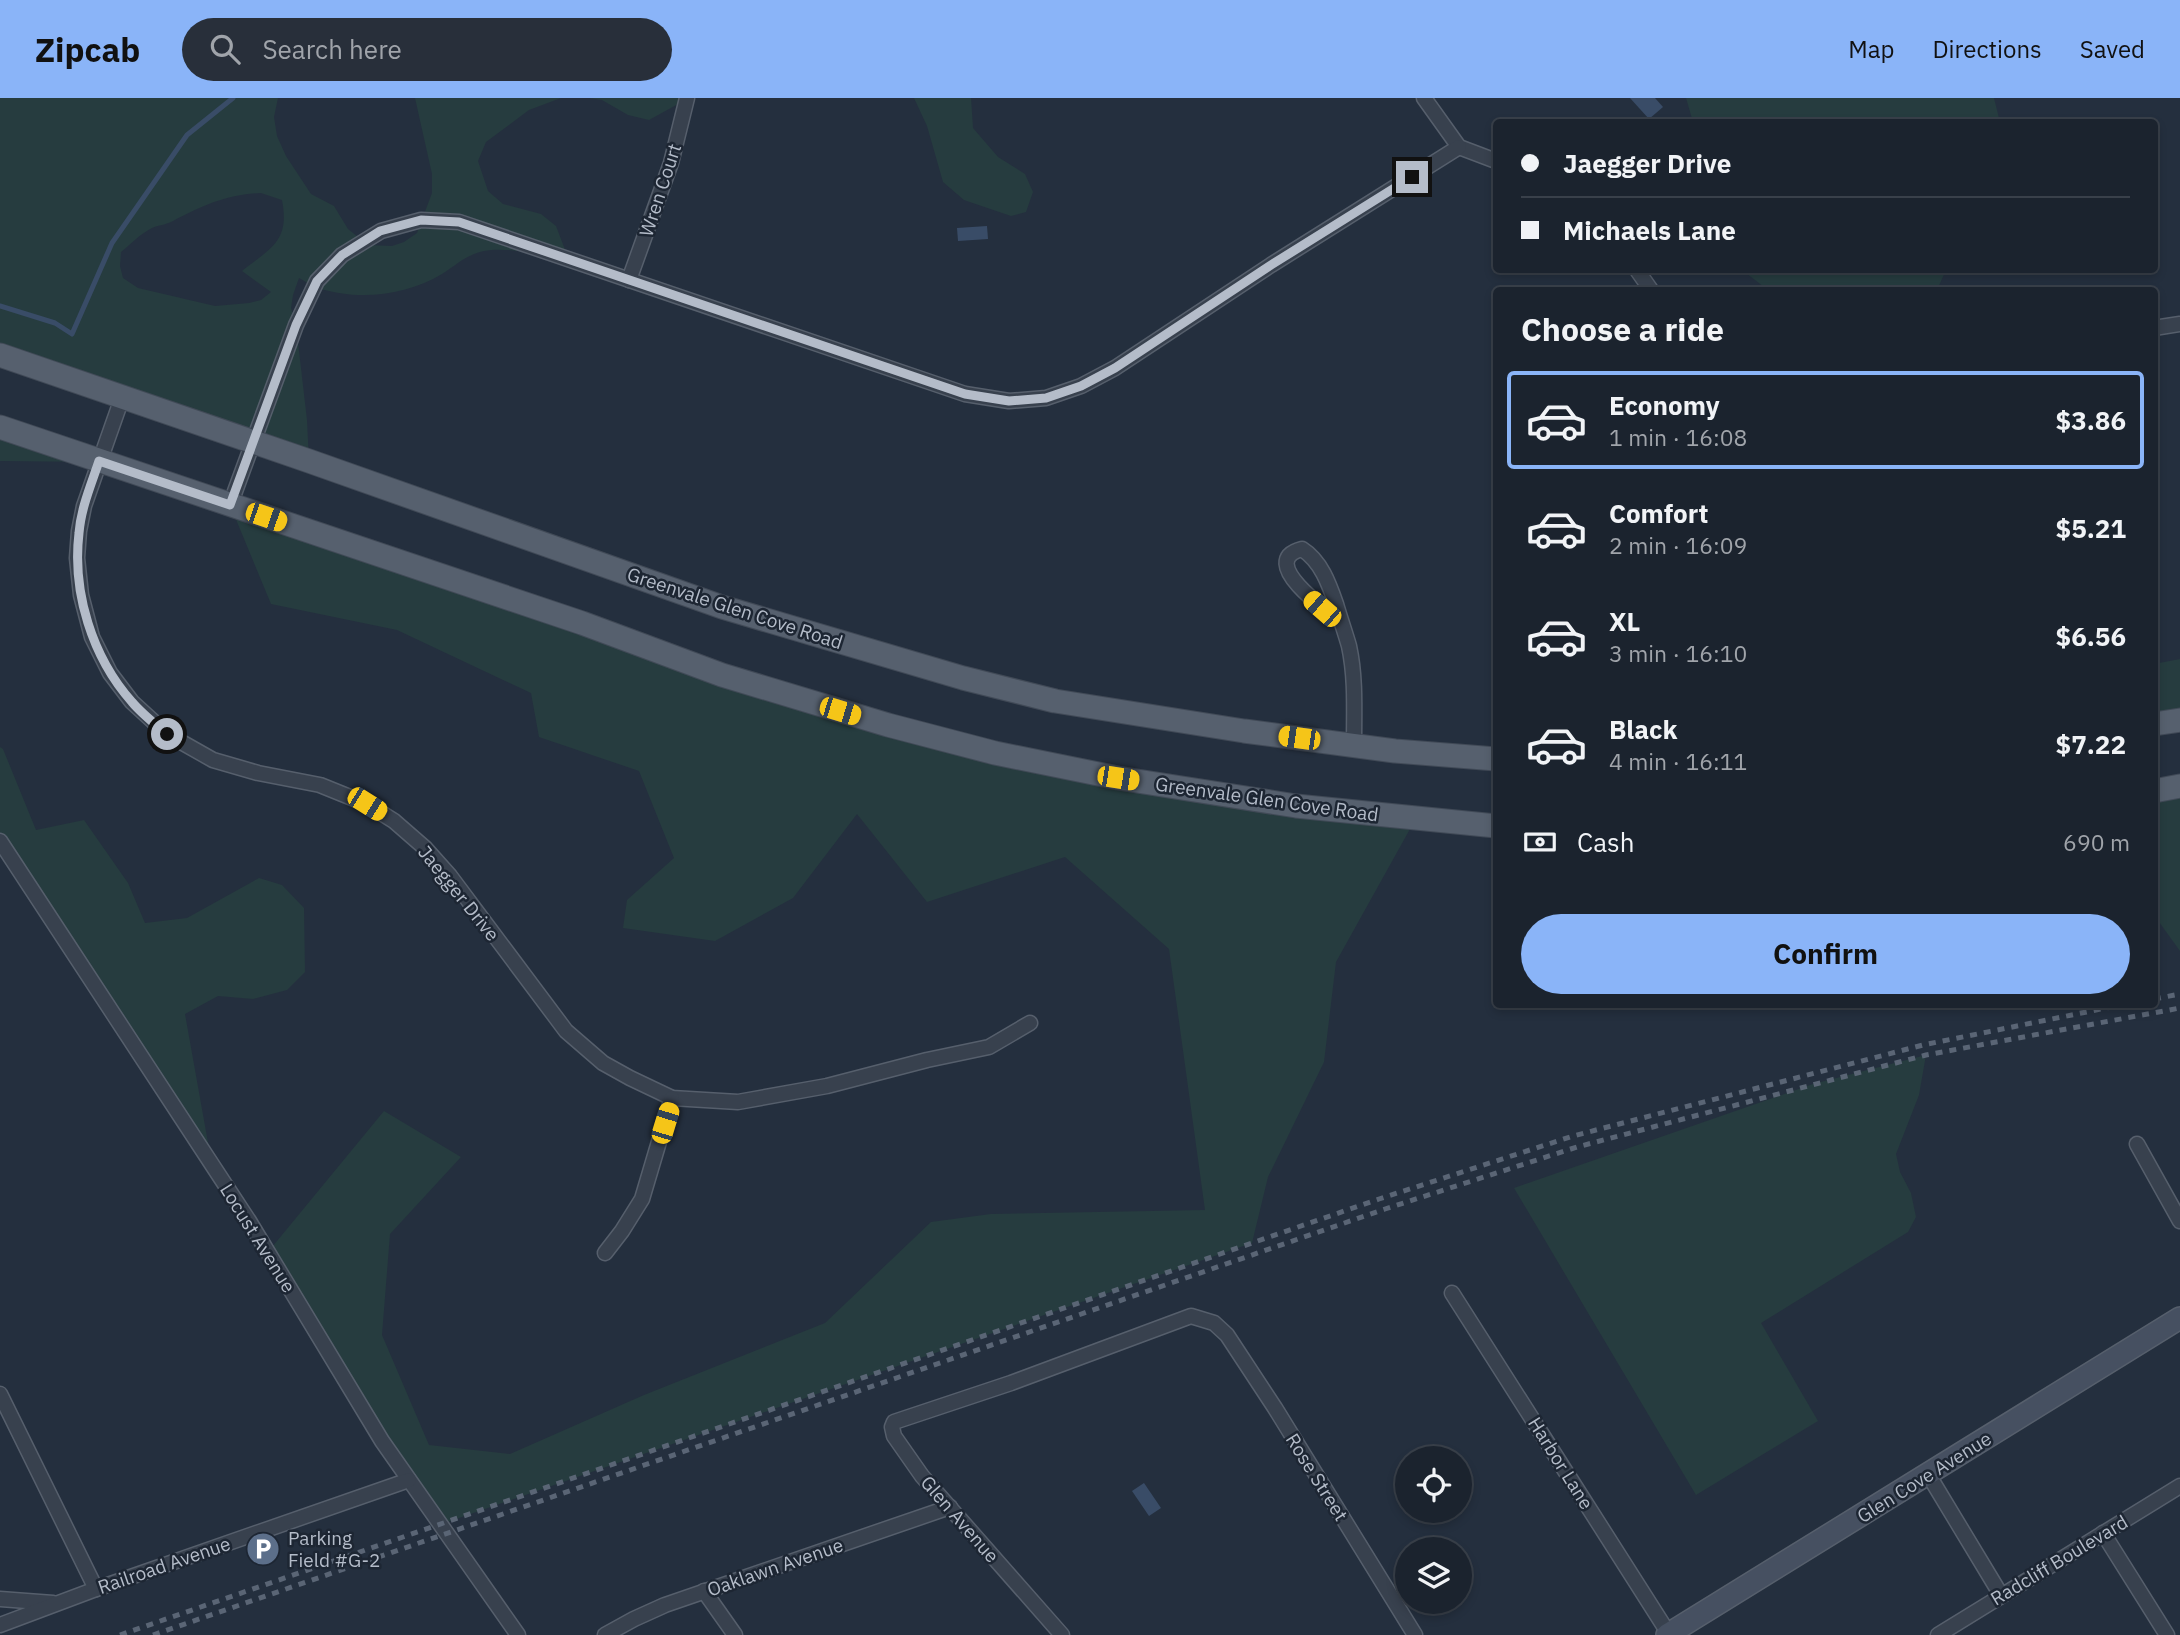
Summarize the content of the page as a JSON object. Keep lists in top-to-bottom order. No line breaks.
{"streets":{"main road":["Greenvale Glen Cove Road","Glen Cove Avenue"],"street":["Wren Court","Jaegger Drive","Locust Avenue","Harbor Lane","Rose Street","Glen Avenue","Radcliff Boulevard","Railroad Avenue","Oaklawn Avenue"]},"crossings":[["Greenvale Glen Cove Road","Jaegger Drive"],["Locust Avenue","Railroad Avenue"],["Harbor Lane","Glen Cove Avenue"],["Rose Street","Glen Avenue"],["Glen Avenue","Oaklawn Avenue"]],"places":{"parking":["Parking Field #G-2"]},"page":{"header":"Zipcab","search":"Search here","nav":["Map","Directions","Saved"],"banner":["Jaegger Drive","Michaels Lane"],"heading":"Choose a ride","list":[{"name":"Economy","note":"1 min · 16:08","value":"$3.86"},{"name":"Comfort","note":"2 min · 16:09","value":"$5.21"},{"name":"XL","note":"3 min · 16:10","value":"$6.56"},{"name":"Black","note":"4 min · 16:11","value":"$7.22"}],"pay":["Cash","690 m"],"buttons":"Confirm"}}
